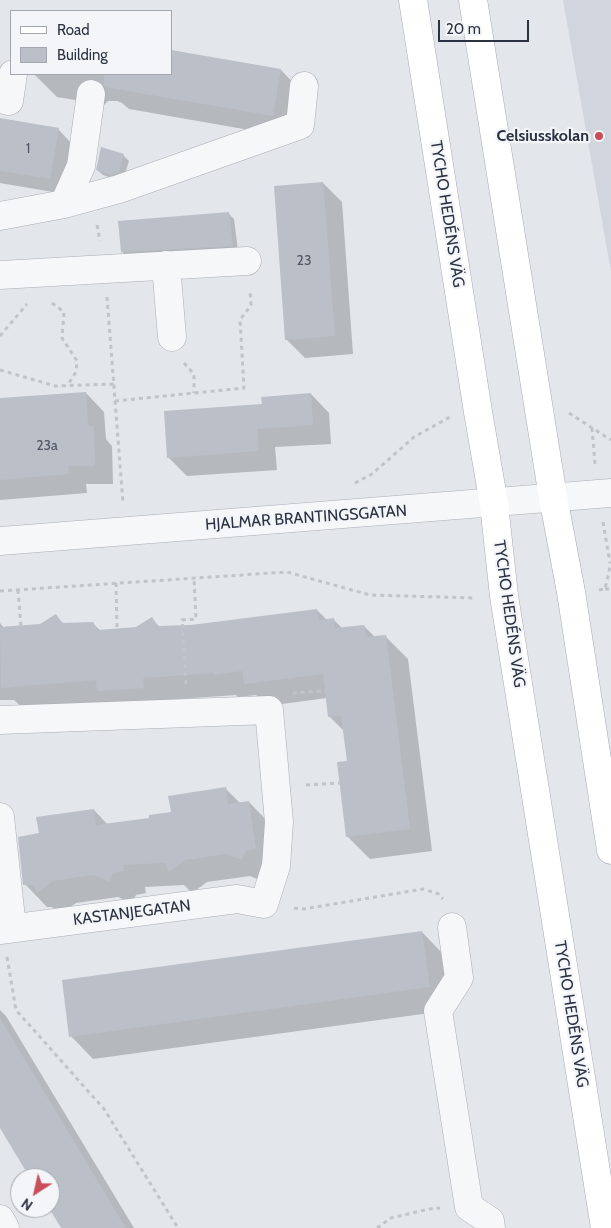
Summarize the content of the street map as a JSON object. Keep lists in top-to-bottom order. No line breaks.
{"streets":{"main road":["TYCHO HEDÉNS VÄG"],"street":["HJALMAR BRANTINGSGATAN","KASTANJEGATAN"]},"crossings":[["TYCHO HEDÉNS VÄG","HJALMAR BRANTINGSGATAN"]],"places":["Celsiusskolan"],"house_numbers":["1","23","23a"],"legend":["Road","Building"],"scale_bar":"20 m","north":"bottom left"}
